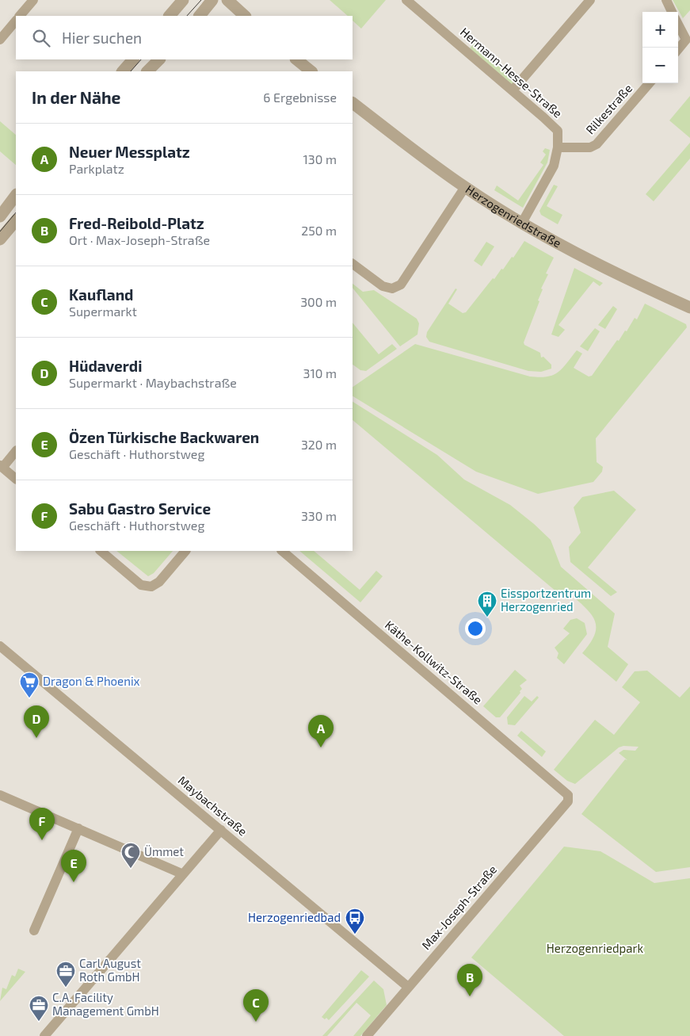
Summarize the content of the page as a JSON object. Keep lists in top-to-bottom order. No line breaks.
{"streets":{"street":["Hermann-Hesse-Straße","Rilkestraße","Herzogenriedstraße","Käthe-Kollwitz-Straße","Maybachstraße","Max-Joseph-Straße"]},"crossings":[["Hermann-Hesse-Straße","Rilkestraße"],["Hermann-Hesse-Straße","Herzogenriedstraße"],["Käthe-Kollwitz-Straße","Max-Joseph-Straße"],["Maybachstraße","Max-Joseph-Straße"]],"parks":["Herzogenriedpark"],"places":{"building":["Eissportzentrum Herzogenried"],"supermarket":["Dragon & Phoenix"],"mosque":["Ümmet"],"bus stop":["Herzogenriedbad"],"office":["Carl August Roth GmbH","C.A. Facility Management GmbH"]},"page":{"map_buttons":["+","−"],"search":"Hier suchen","heading":["In der Nähe","6 Ergebnisse"],"list":[{"mark":"A","name":"Neuer Messplatz","note":"Parkplatz","value":"130 m"},{"mark":"B","name":"Fred-Reibold-Platz","note":"Ort · Max-Joseph-Straße","value":"250 m"},{"mark":"C","name":"Kaufland","note":"Supermarkt","value":"300 m"},{"mark":"D","name":"Hüdaverdi","note":"Supermarkt · Maybachstraße","value":"310 m"},{"mark":"E","name":"Özen Türkische Backwaren","note":"Geschäft · Huthorstweg","value":"320 m"},{"mark":"F","name":"Sabu Gastro Service","note":"Geschäft · Huthorstweg","value":"330 m"}],"pins":["D","A","F","E","B","C"]}}
